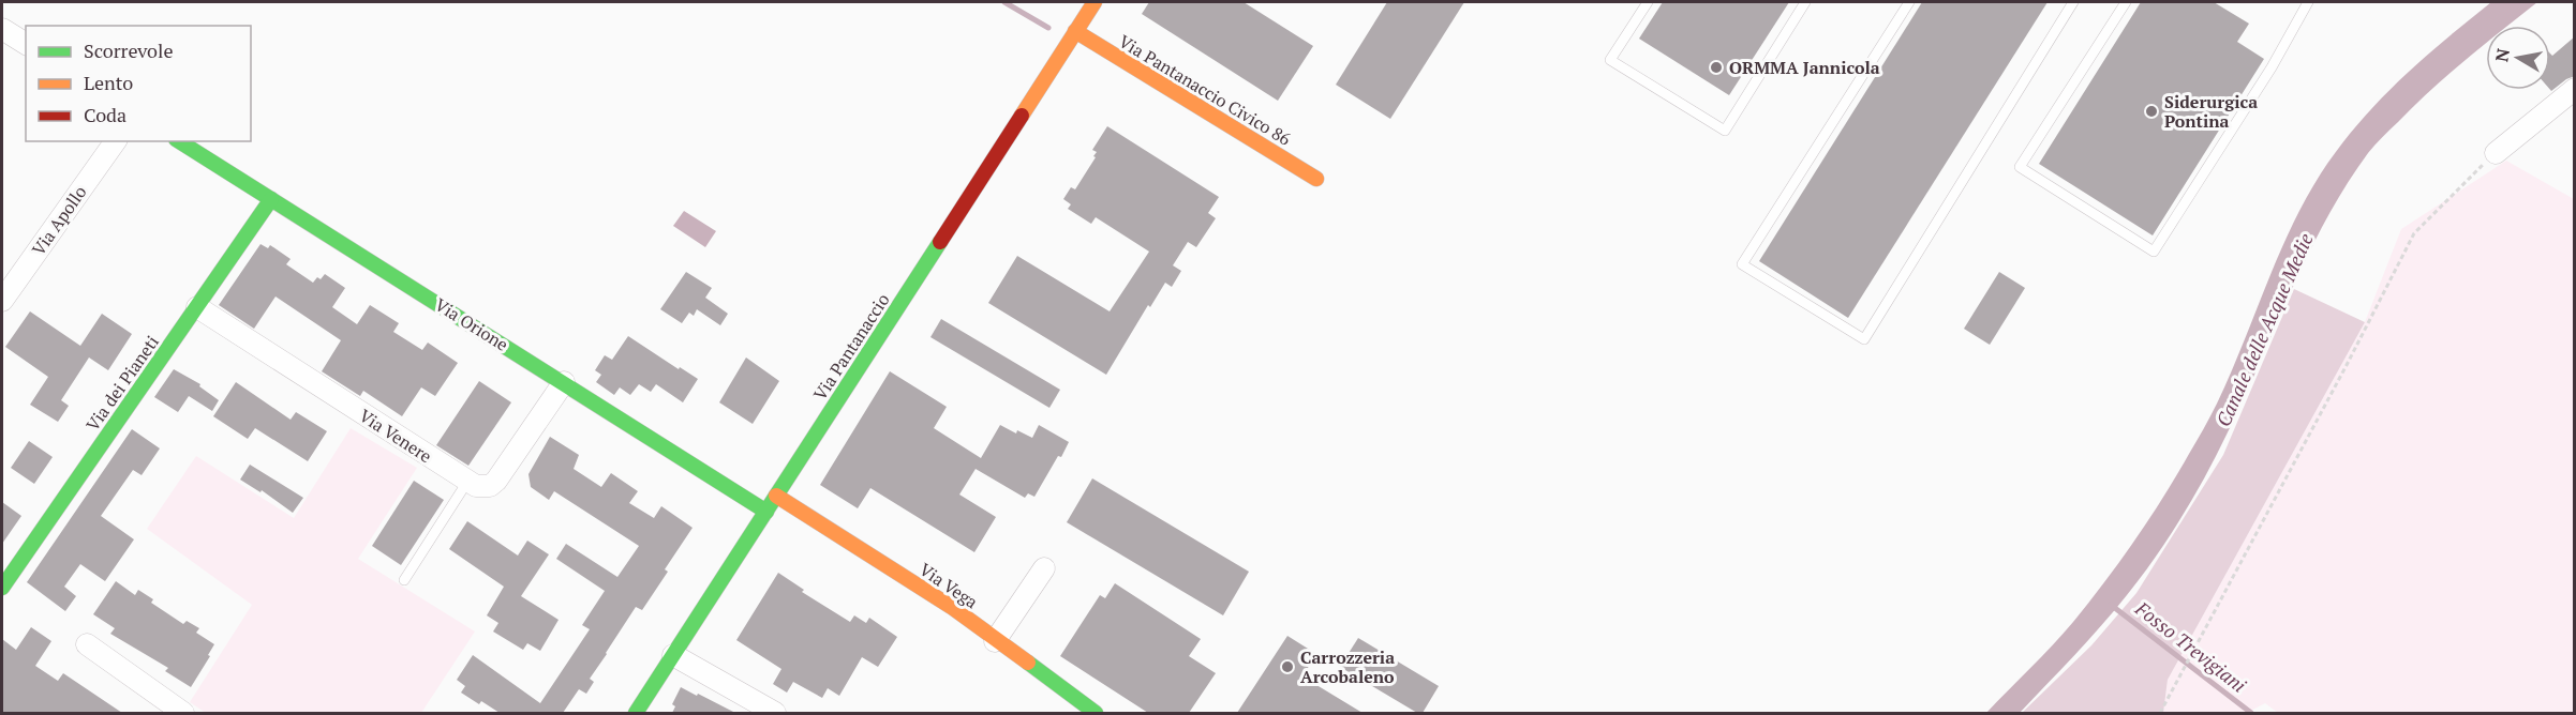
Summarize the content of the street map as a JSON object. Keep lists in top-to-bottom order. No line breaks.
{"streets":{"street":["Via Pantanaccio Civico 86","Via Apollo","Via Orione","Via Pantanaccio","Via dei Pianeti","Via Venere","Via Vega"]},"crossings":[["Via Pantanaccio Civico 86","Via Pantanaccio"],["Via Orione","Via Pantanaccio"],["Via Orione","Via dei Pianeti"],["Via Pantanaccio","Via Vega"],["Via dei Pianeti","Via Venere"]],"water":["Canale delle Acque Medie","Fosso Trevigiani"],"places":["ORMMA Jannicola","Siderurgica Pontina","Carrozzeria Arcobaleno"],"legend":["Scorrevole","Lento","Coda"],"north":"left"}
